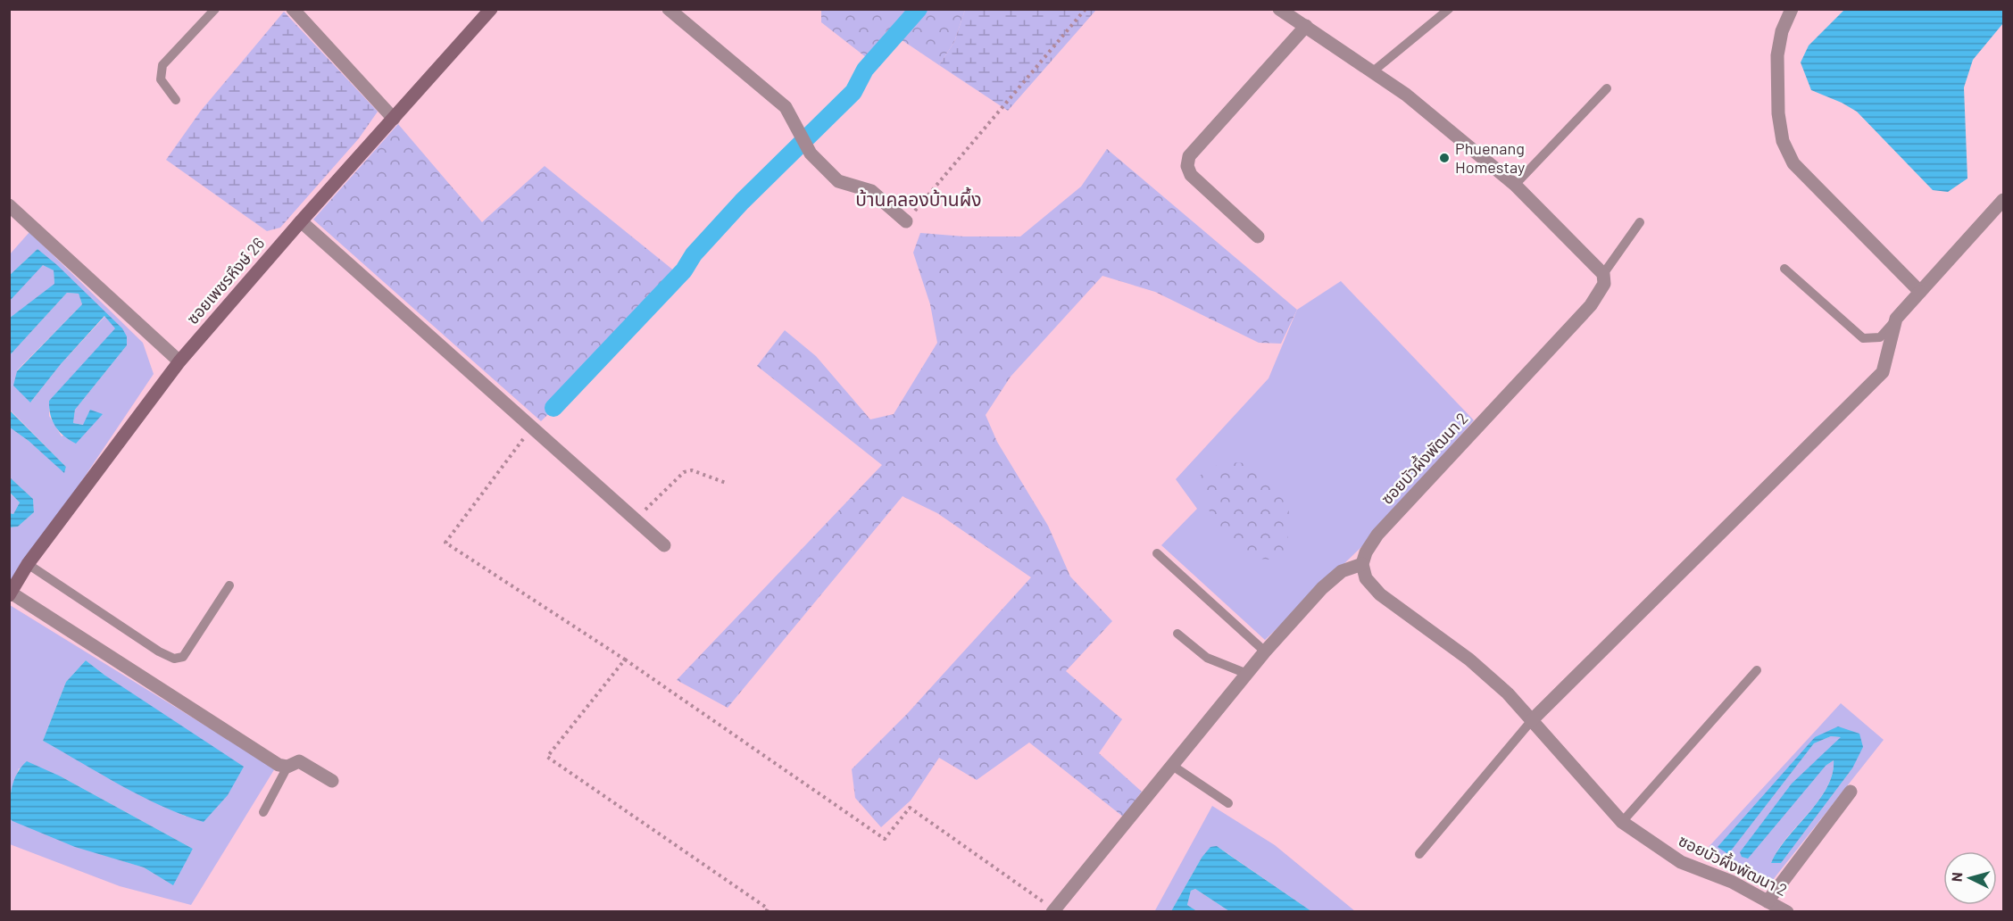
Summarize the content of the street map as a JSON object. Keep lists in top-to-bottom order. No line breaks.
{"streets":{"street":["ซอยเพชรหึงษ์ 26","ซอยบัวผึ้งพัฒนา 2"]},"districts":["บ้านคลองบ้านผึ้ง"],"places":["Phuenang Homestay"],"north":"left"}
